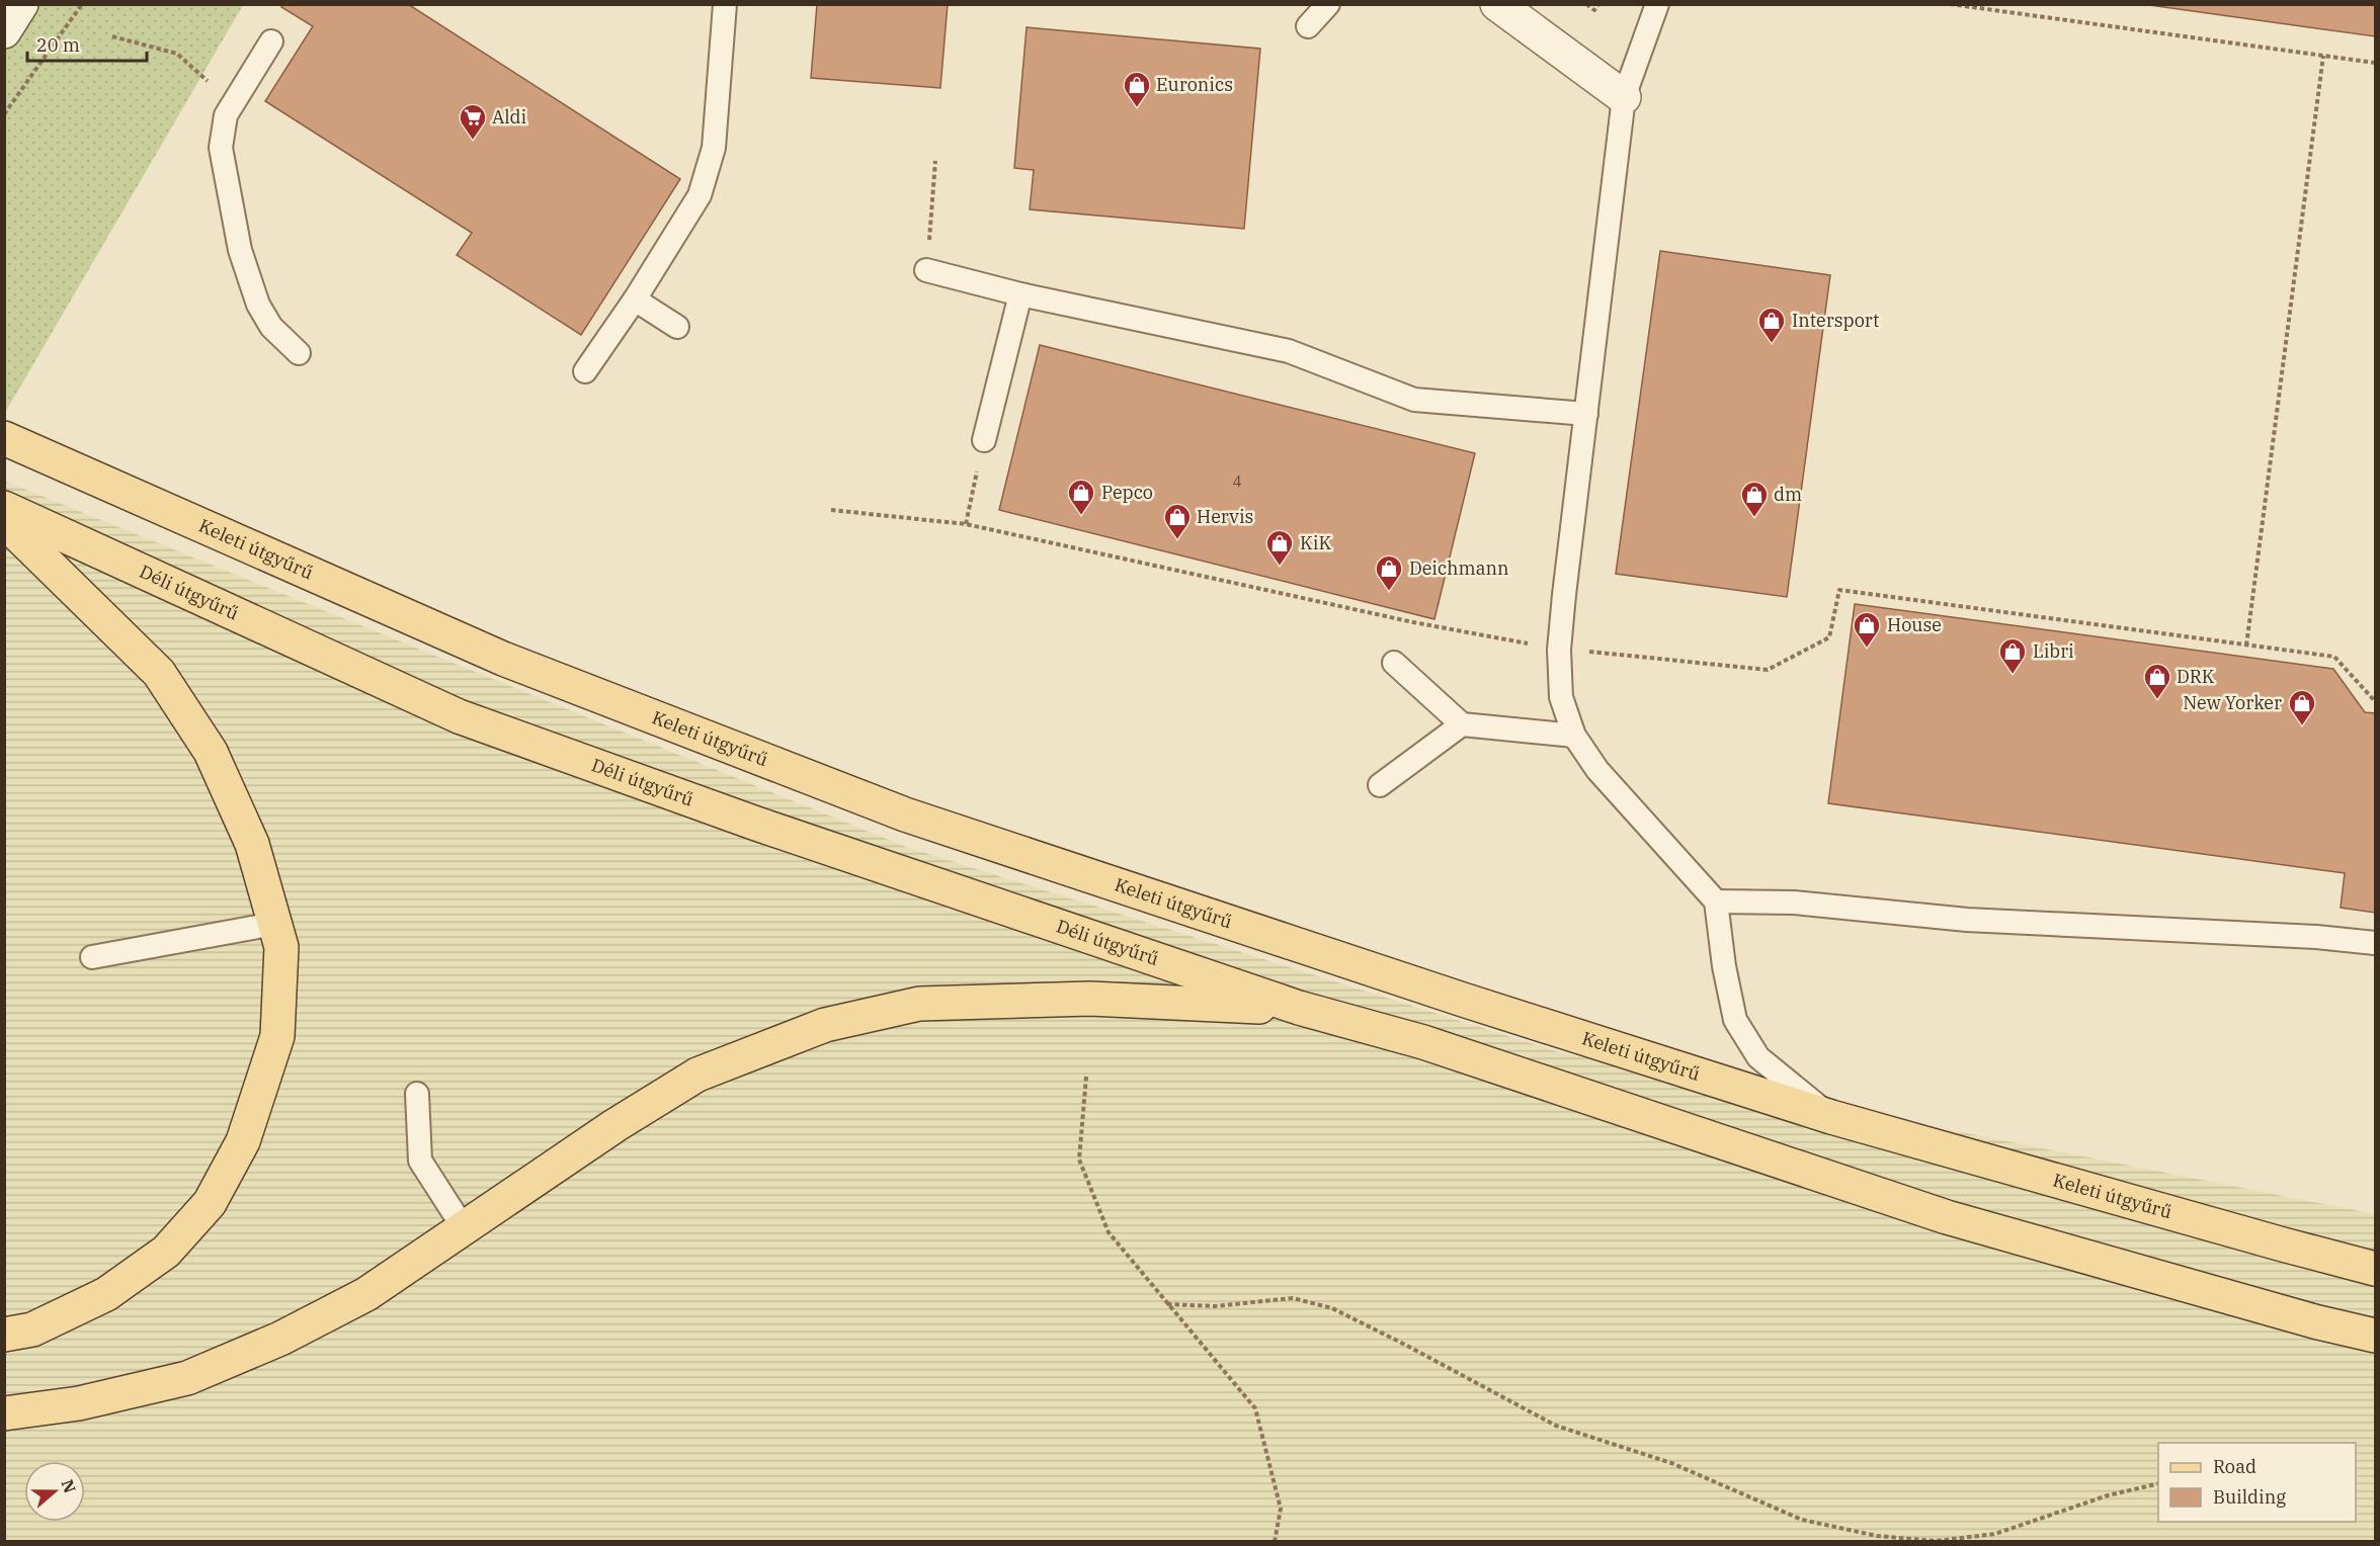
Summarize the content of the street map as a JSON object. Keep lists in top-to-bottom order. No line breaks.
{"streets":{"main road":["Keleti útgyűrű","Déli útgyűrű"]},"places":{"shop":["Euronics","Intersport","Pepco","dm","Hervis","KiK","Deichmann","House","Libri","DRK","New Yorker"],"supermarket":["Aldi"]},"house_numbers":["4"],"legend":["Road","Building"],"scale_bar":"20 m","north":"right"}
